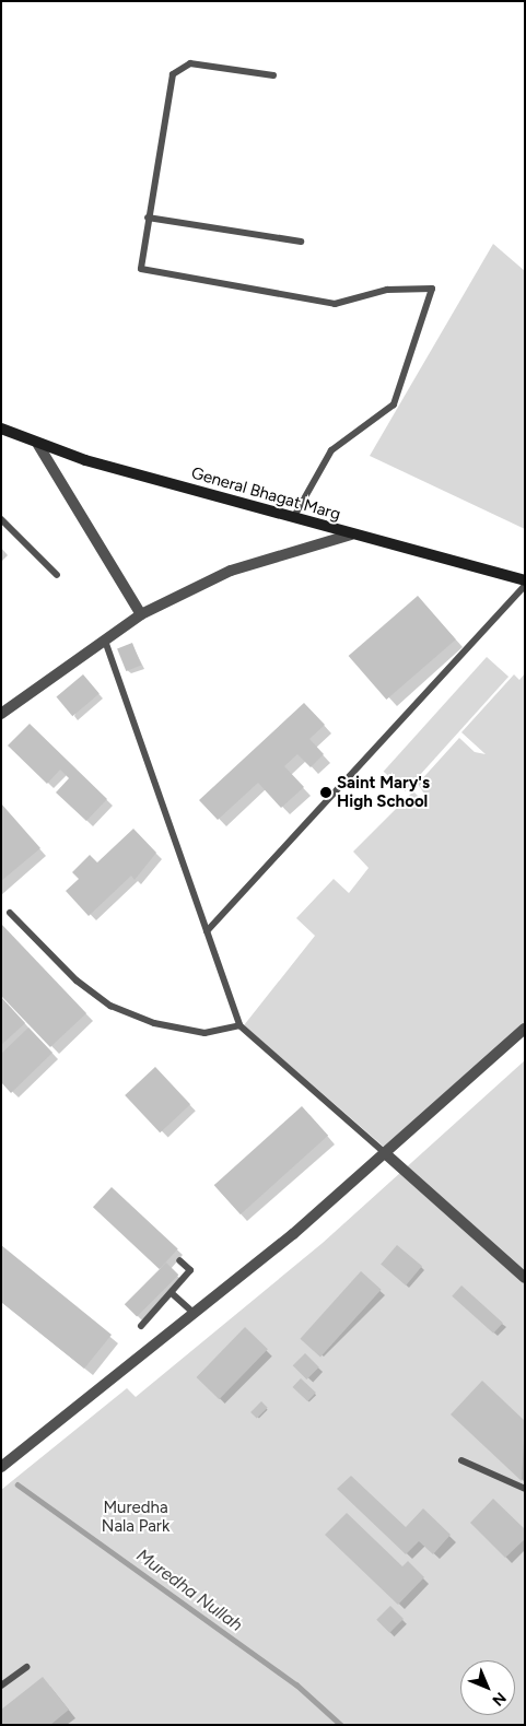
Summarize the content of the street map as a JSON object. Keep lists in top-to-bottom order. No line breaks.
{"streets":{"street":["General Bhagat Marg"]},"water":["Muredha Nullah"],"parks":["Muredha Nala Park"],"places":["Saint Mary's High School"],"north":"bottom right"}
